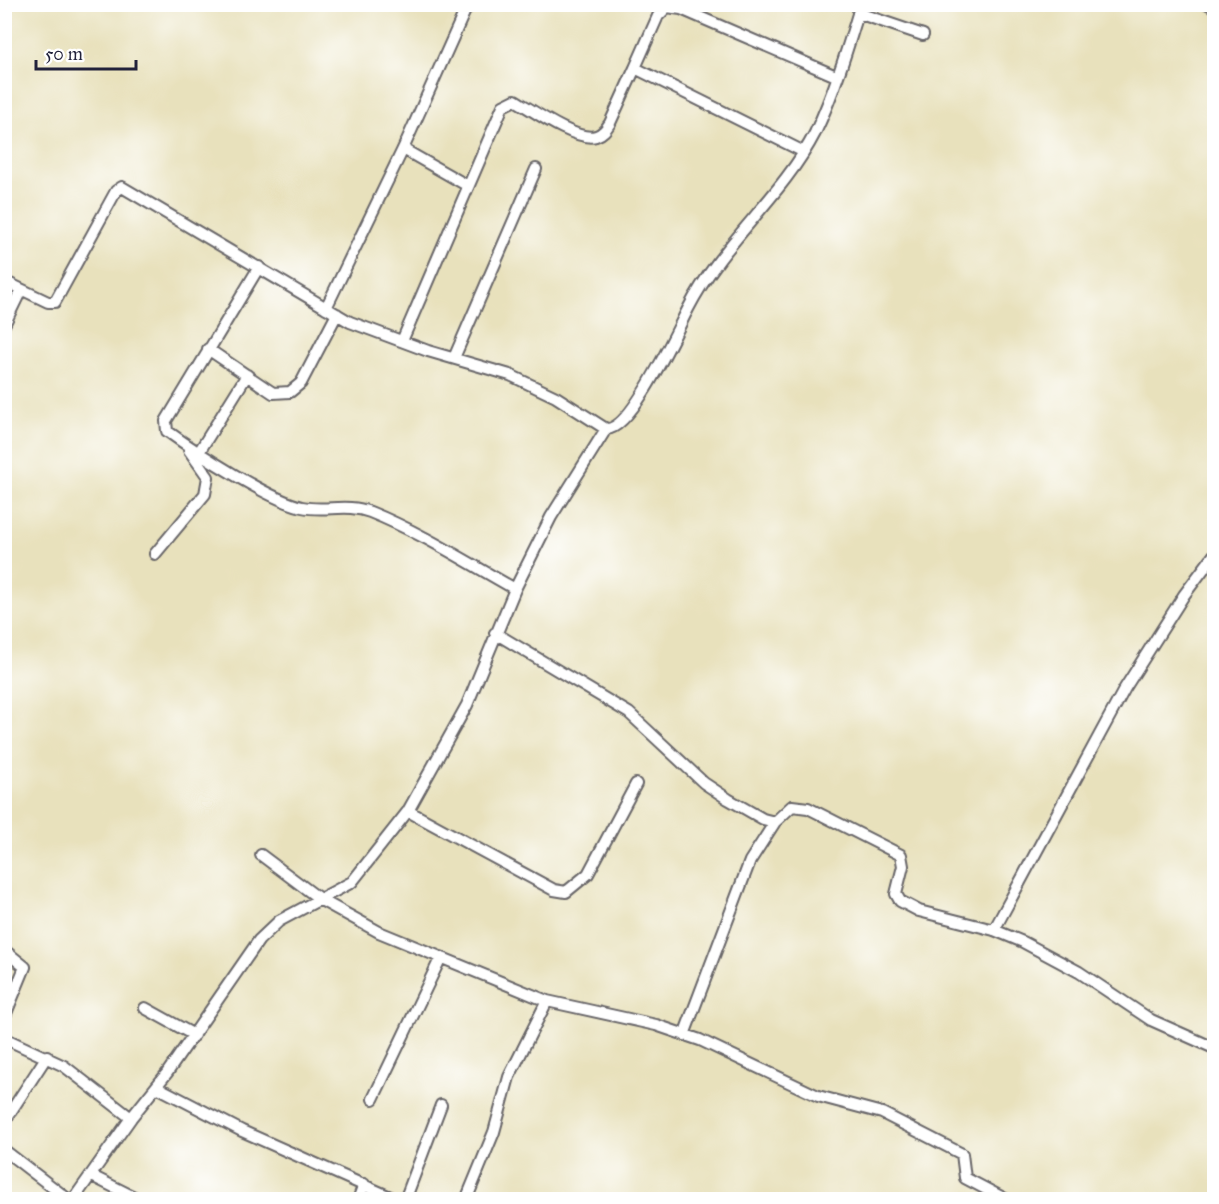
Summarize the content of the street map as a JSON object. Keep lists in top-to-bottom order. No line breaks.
{"scale_bar":"50 m"}
